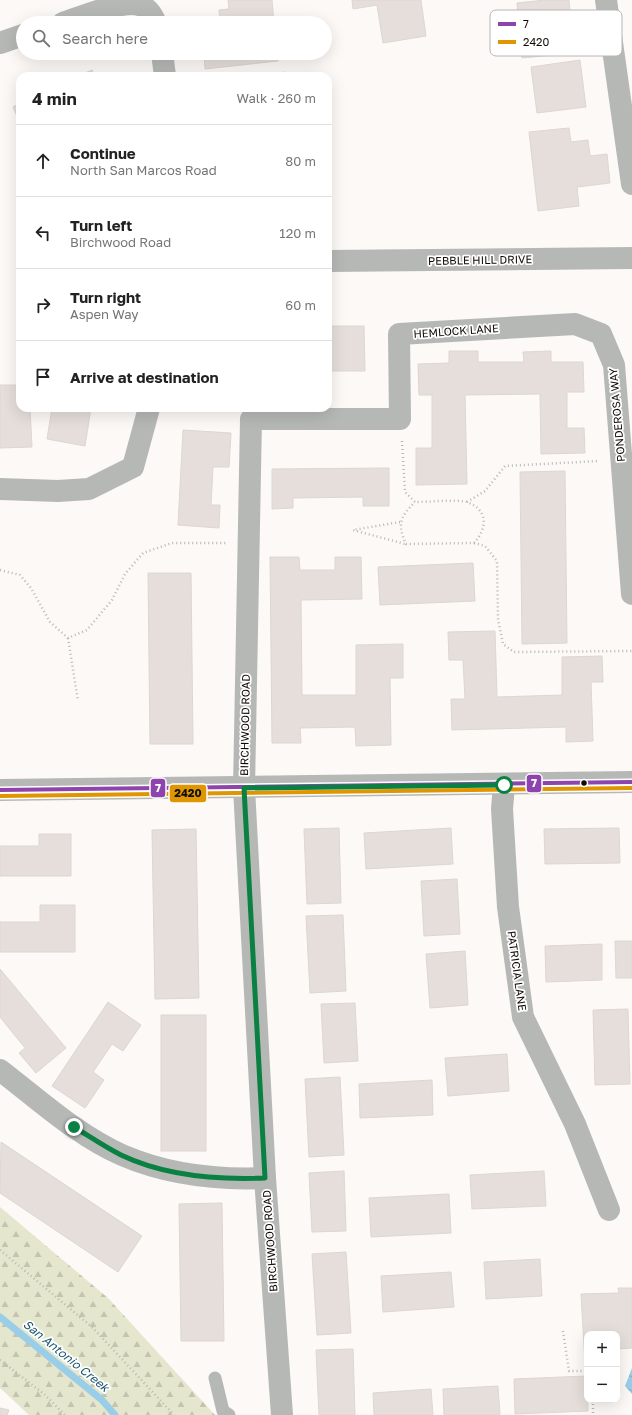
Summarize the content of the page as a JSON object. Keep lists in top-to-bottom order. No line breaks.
{"streets":{"street":["PEBBLE HILL DRIVE","HEMLOCK LANE","PONDEROSA WAY","BIRCHWOOD ROAD","PATRICIA LANE"]},"crossings":[["HEMLOCK LANE","PONDEROSA WAY"],["HEMLOCK LANE","BIRCHWOOD ROAD"]],"water":["San Antonio Creek"],"lines":["transit line 7","transit line 2420"],"legend":["7","2420"],"page":{"search":"Search here","heading":["4 min","Walk · 260 m"],"list":[["Continue","North San Marcos Road","80 m"],["Turn left","Birchwood Road","120 m"],["Turn right","Aspen Way","60 m"],"Arrive at destination"],"map_buttons":["+","−"]}}
